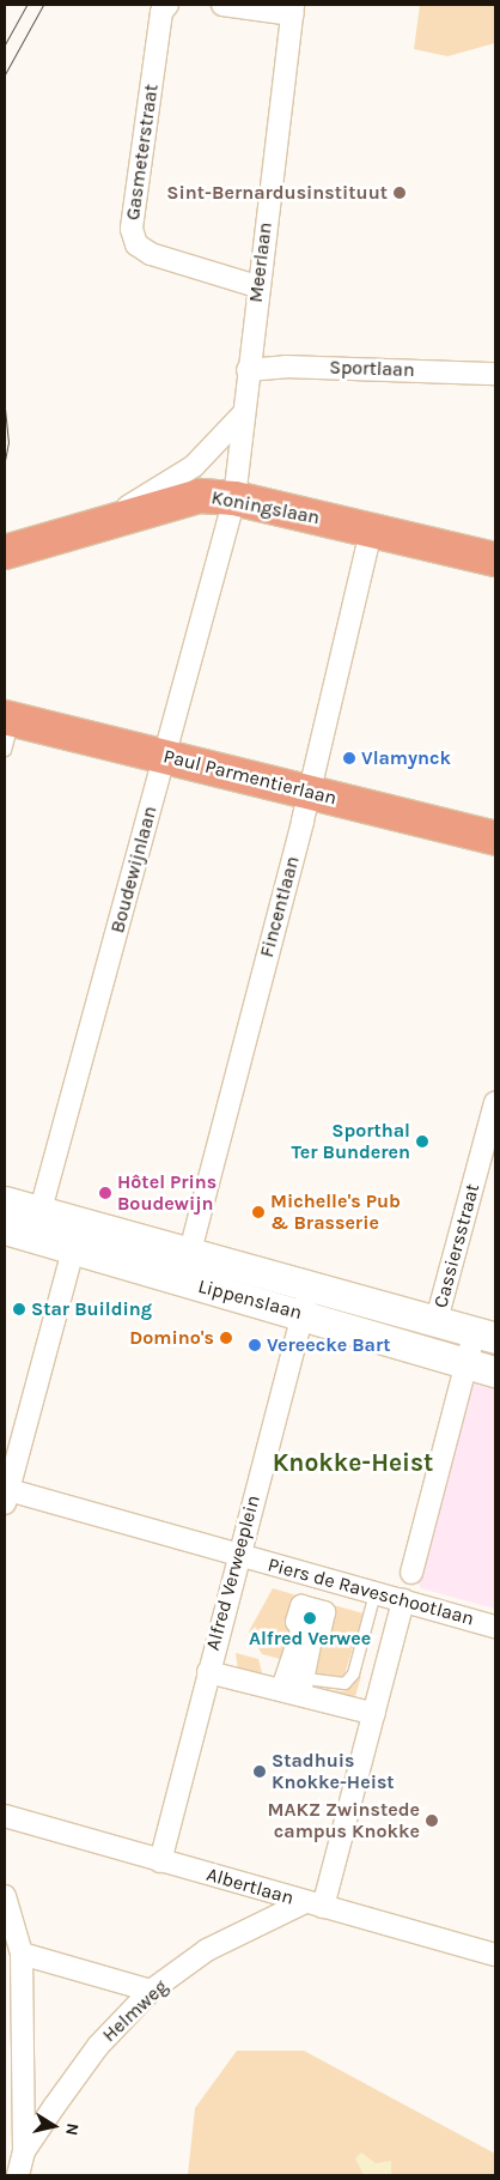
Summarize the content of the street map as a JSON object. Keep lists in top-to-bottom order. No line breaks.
{"streets":{"main road":["Koningslaan","Paul Parmentierlaan","Lippenslaan"],"street":["Gasmeterstraat","Meerlaan","Sportlaan","Boudewijnlaan","Fincentlaan","Cassiersstraat","Alfred Verweeplein","Piers de Raveschootlaan","Albertlaan","Helmweg"]},"crossings":[["Gasmeterstraat","Meerlaan"],["Meerlaan","Sportlaan"],["Meerlaan","Koningslaan"],["Meerlaan","Boudewijnlaan"],["Koningslaan","Boudewijnlaan"],["Koningslaan","Fincentlaan"],["Paul Parmentierlaan","Boudewijnlaan"],["Paul Parmentierlaan","Fincentlaan"],["Boudewijnlaan","Lippenslaan"],["Fincentlaan","Lippenslaan"],["Cassiersstraat","Lippenslaan"],["Lippenslaan","Alfred Verweeplein"],["Alfred Verweeplein","Piers de Raveschootlaan"],["Alfred Verweeplein","Albertlaan"],["Albertlaan","Helmweg"]],"districts":["Knokke-Heist"],"places":["Sint-Bernardusinstituut","Vlamynck","Sporthal Ter Bunderen","Hôtel Prins Boudewijn","Michelle's Pub & Brasserie","Star Building","Domino's","Vereecke Bart","Alfred Verwee","Stadhuis Knokke-Heist","MAKZ Zwinstede campus Knokke"],"north":"right"}
